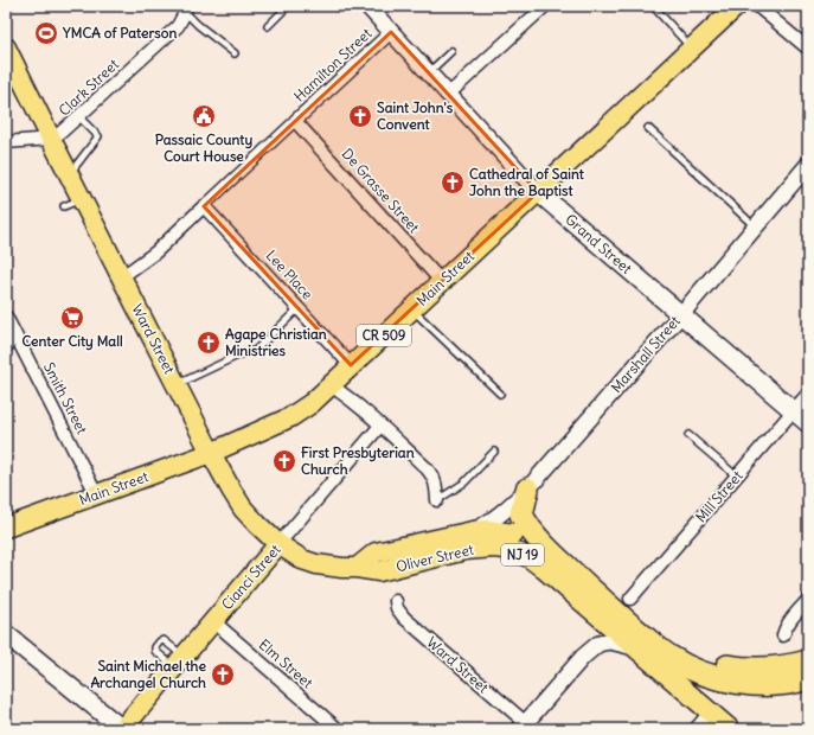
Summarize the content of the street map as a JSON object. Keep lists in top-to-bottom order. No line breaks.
{"streets":{"highway":["NJ 19"],"main road":["Grand Street","Main Street","CR 509","Ward Street","Oliver Street","Cianci Street"],"street":["Hamilton Street","Clark Street","De Grasse Street","Lee Place","Marshall Street","Smith Street","Mill Street","Elm Street"]},"crossings":[["Hamilton Street","De Grasse Street"],["Hamilton Street","Grand Street"],["Clark Street","Ward Street"],["De Grasse Street","Main Street"],["Grand Street","Main Street"],["Grand Street","Marshall Street"],["Grand Street","Mill Street"],["Lee Place","Main Street"],["Main Street","Ward Street"],["Main Street","Smith Street"],["Ward Street","Oliver Street"],["Ward Street","Cianci Street"],["Marshall Street","Oliver Street"],["NJ 19","Oliver Street"],["Cianci Street","Elm Street"]],"places":{"sports":["YMCA of Paterson"],"public building":["Passaic County Court House"],"church":["Saint John's Convent","Cathedral of Saint John the Baptist","Agape Christian Ministries","First Presbyterian Church","Saint Michael the Archangel Church"],"supermarket":["Center City Mall"]}}
